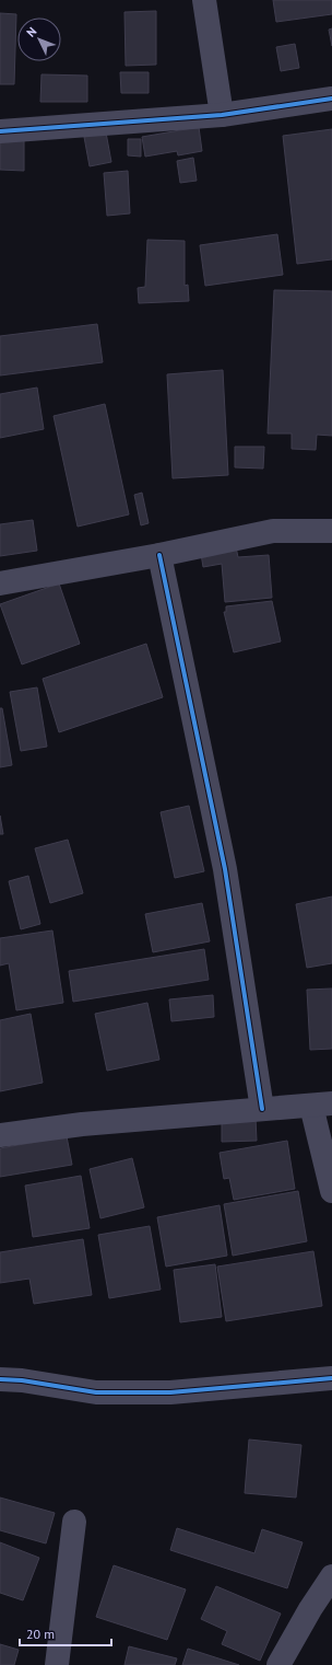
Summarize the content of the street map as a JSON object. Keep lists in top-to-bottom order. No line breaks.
{"scale_bar":"20 m","north":"top left"}
